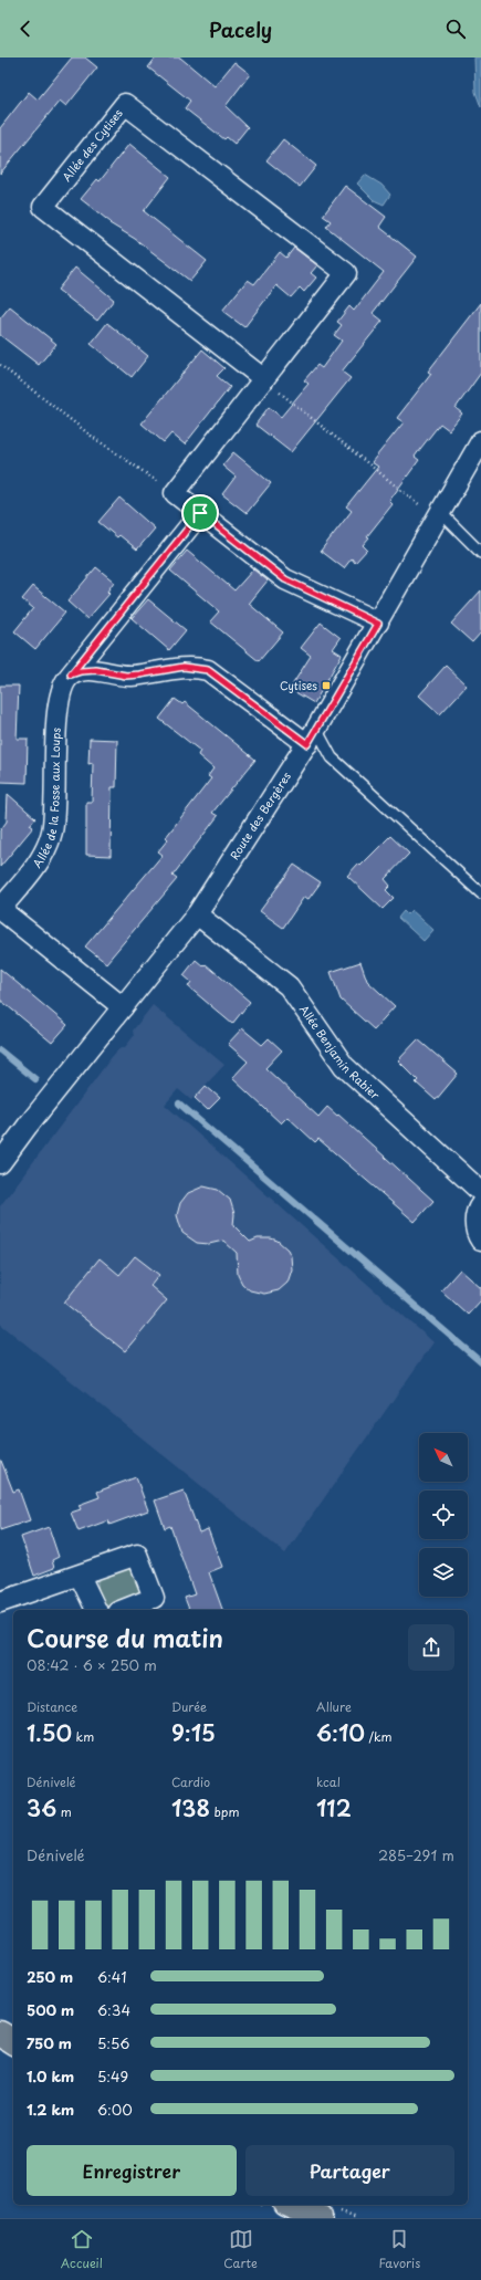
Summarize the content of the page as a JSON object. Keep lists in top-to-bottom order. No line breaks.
{"streets":{"street":["Allée des Cytises","Allée de la Fosse aux Loups","Route des Bergères","Allée Benjamin Rabier"]},"crossings":[["Allée de la Fosse aux Loups","Route des Bergères"],["Route des Bergères","Allée Benjamin Rabier"]],"places":{"transit":["Cytises"]},"north":"top left","page":{"header":"Pacely","heading":["Course du matin","08:42 · 6 × 250 m"],"stats":[["Distance","1.50 km"],["Durée","9:15"],["Allure","6:10 /km"],["Dénivelé","36 m"],["Cardio","138 bpm"],["kcal","112"]],"chart":["Dénivelé","285–291 m"],"list":[{"name":"250 m","note":"6:41"},{"name":"500 m","note":"6:34"},{"name":"750 m","note":"5:56"},{"name":"1.0 km","note":"5:49"},{"name":"1.2 km","note":"6:00"}],"buttons":["Enregistrer","Partager"],"tabs":["Accueil","Carte","Favoris"]}}
